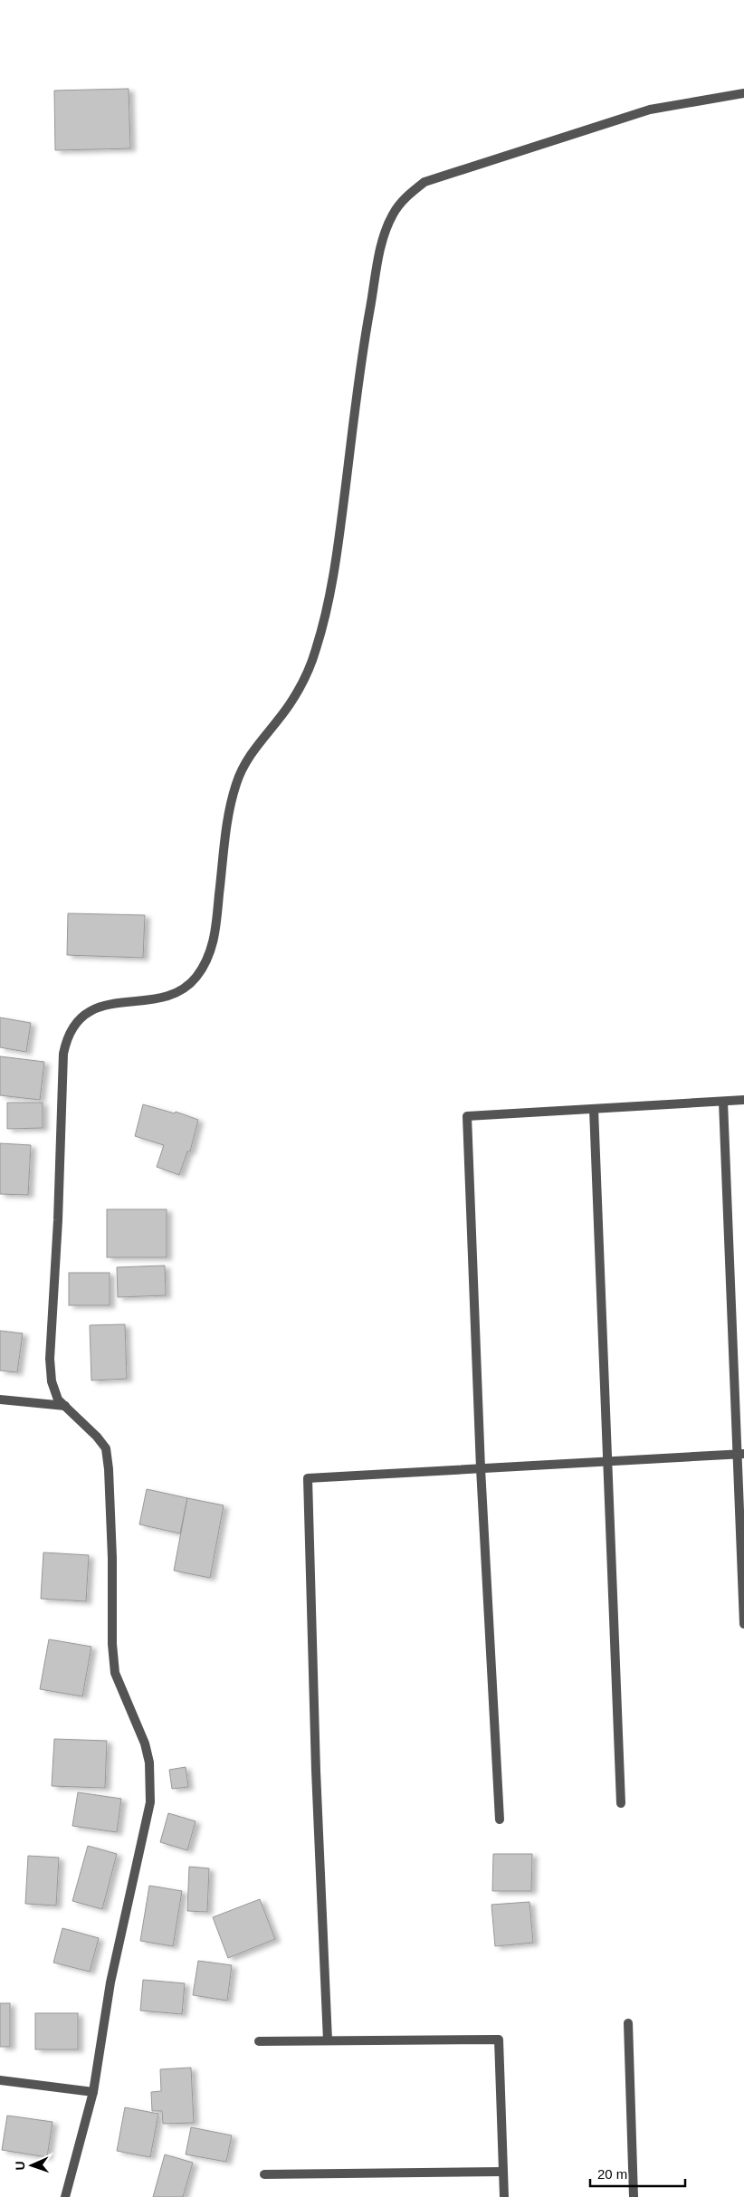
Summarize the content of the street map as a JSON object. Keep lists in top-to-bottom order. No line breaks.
{"scale_bar":"20 m","north":"left"}
